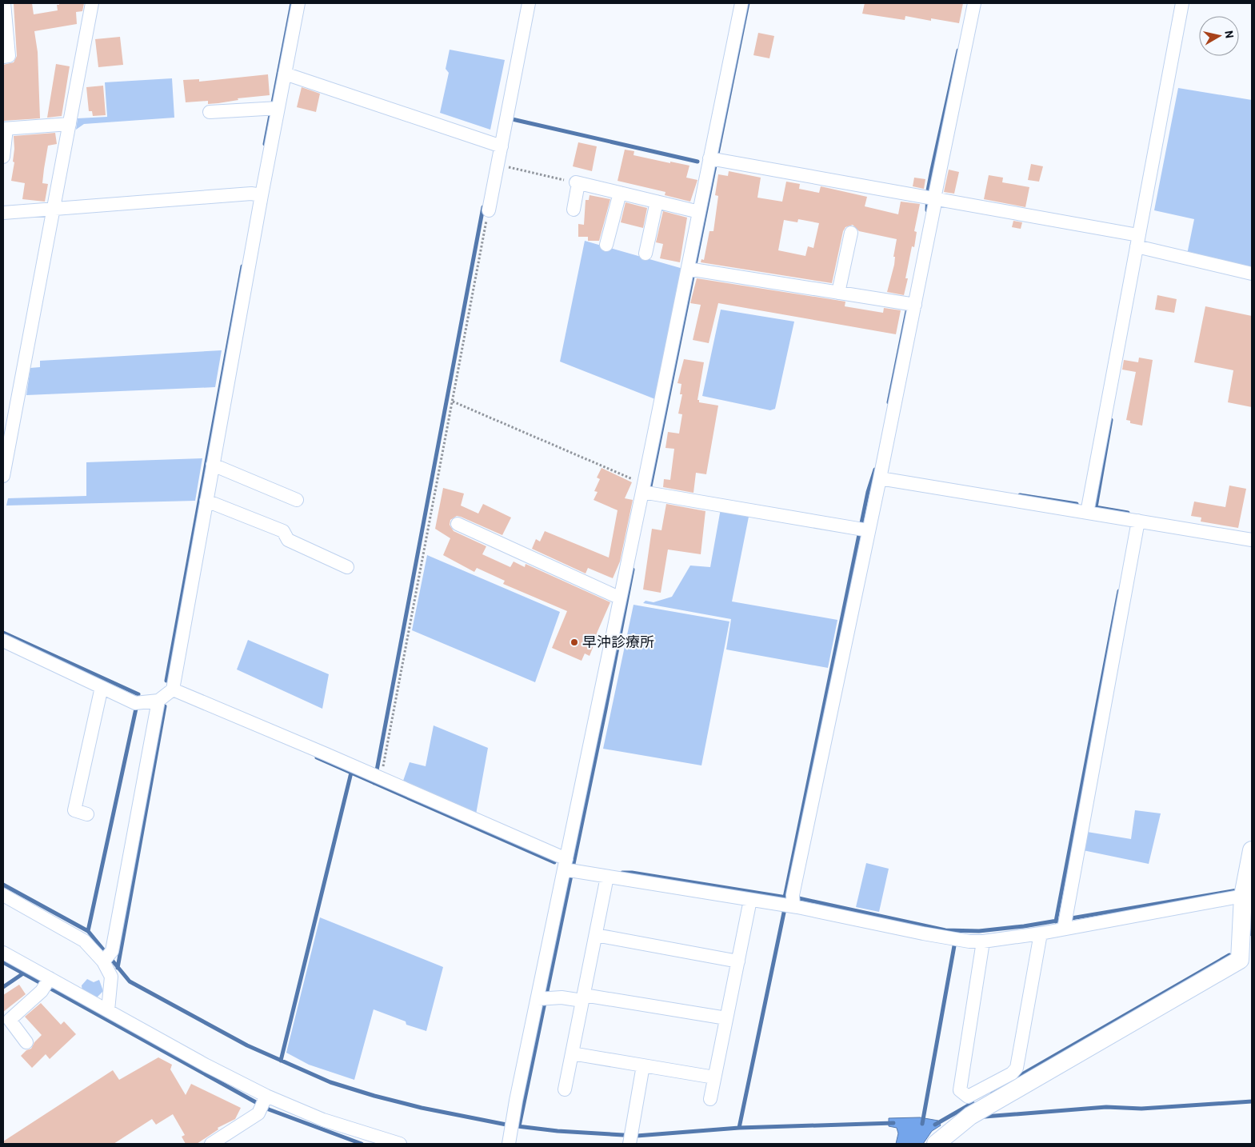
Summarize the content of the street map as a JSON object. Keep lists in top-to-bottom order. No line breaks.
{"places":["早沖診療所"],"north":"right"}
